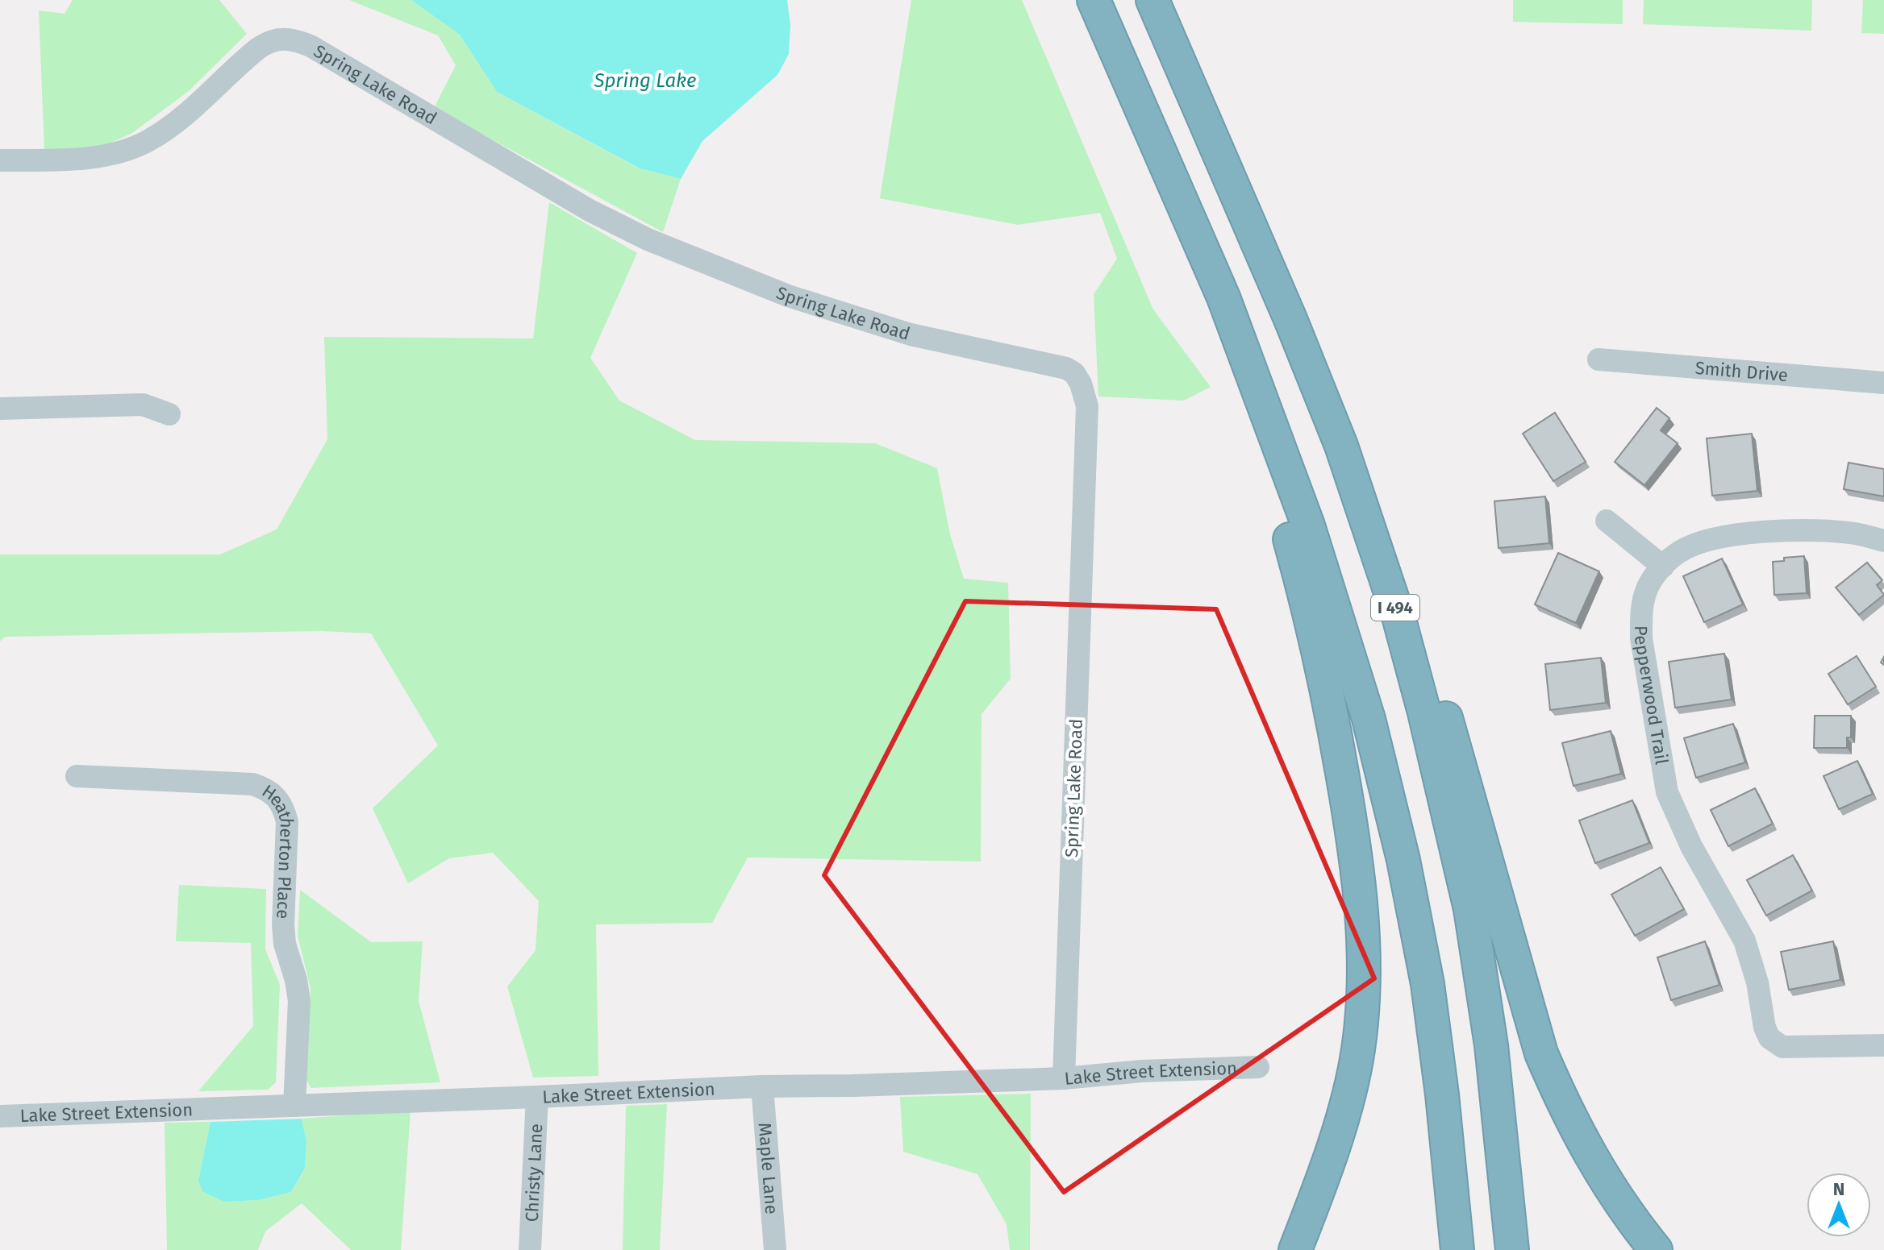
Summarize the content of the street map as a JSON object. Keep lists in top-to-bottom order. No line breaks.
{"streets":{"highway":["I 494"],"street":["Spring Lake Road","Smith Drive","Pepperwood Trail","Heatherton Place","Lake Street Extension","Maple Lane","Christy Lane"]},"crossings":[["Spring Lake Road","Lake Street Extension"],["Heatherton Place","Lake Street Extension"],["Lake Street Extension","Maple Lane"],["Lake Street Extension","Christy Lane"]],"water":["Spring Lake"],"north":"top"}
